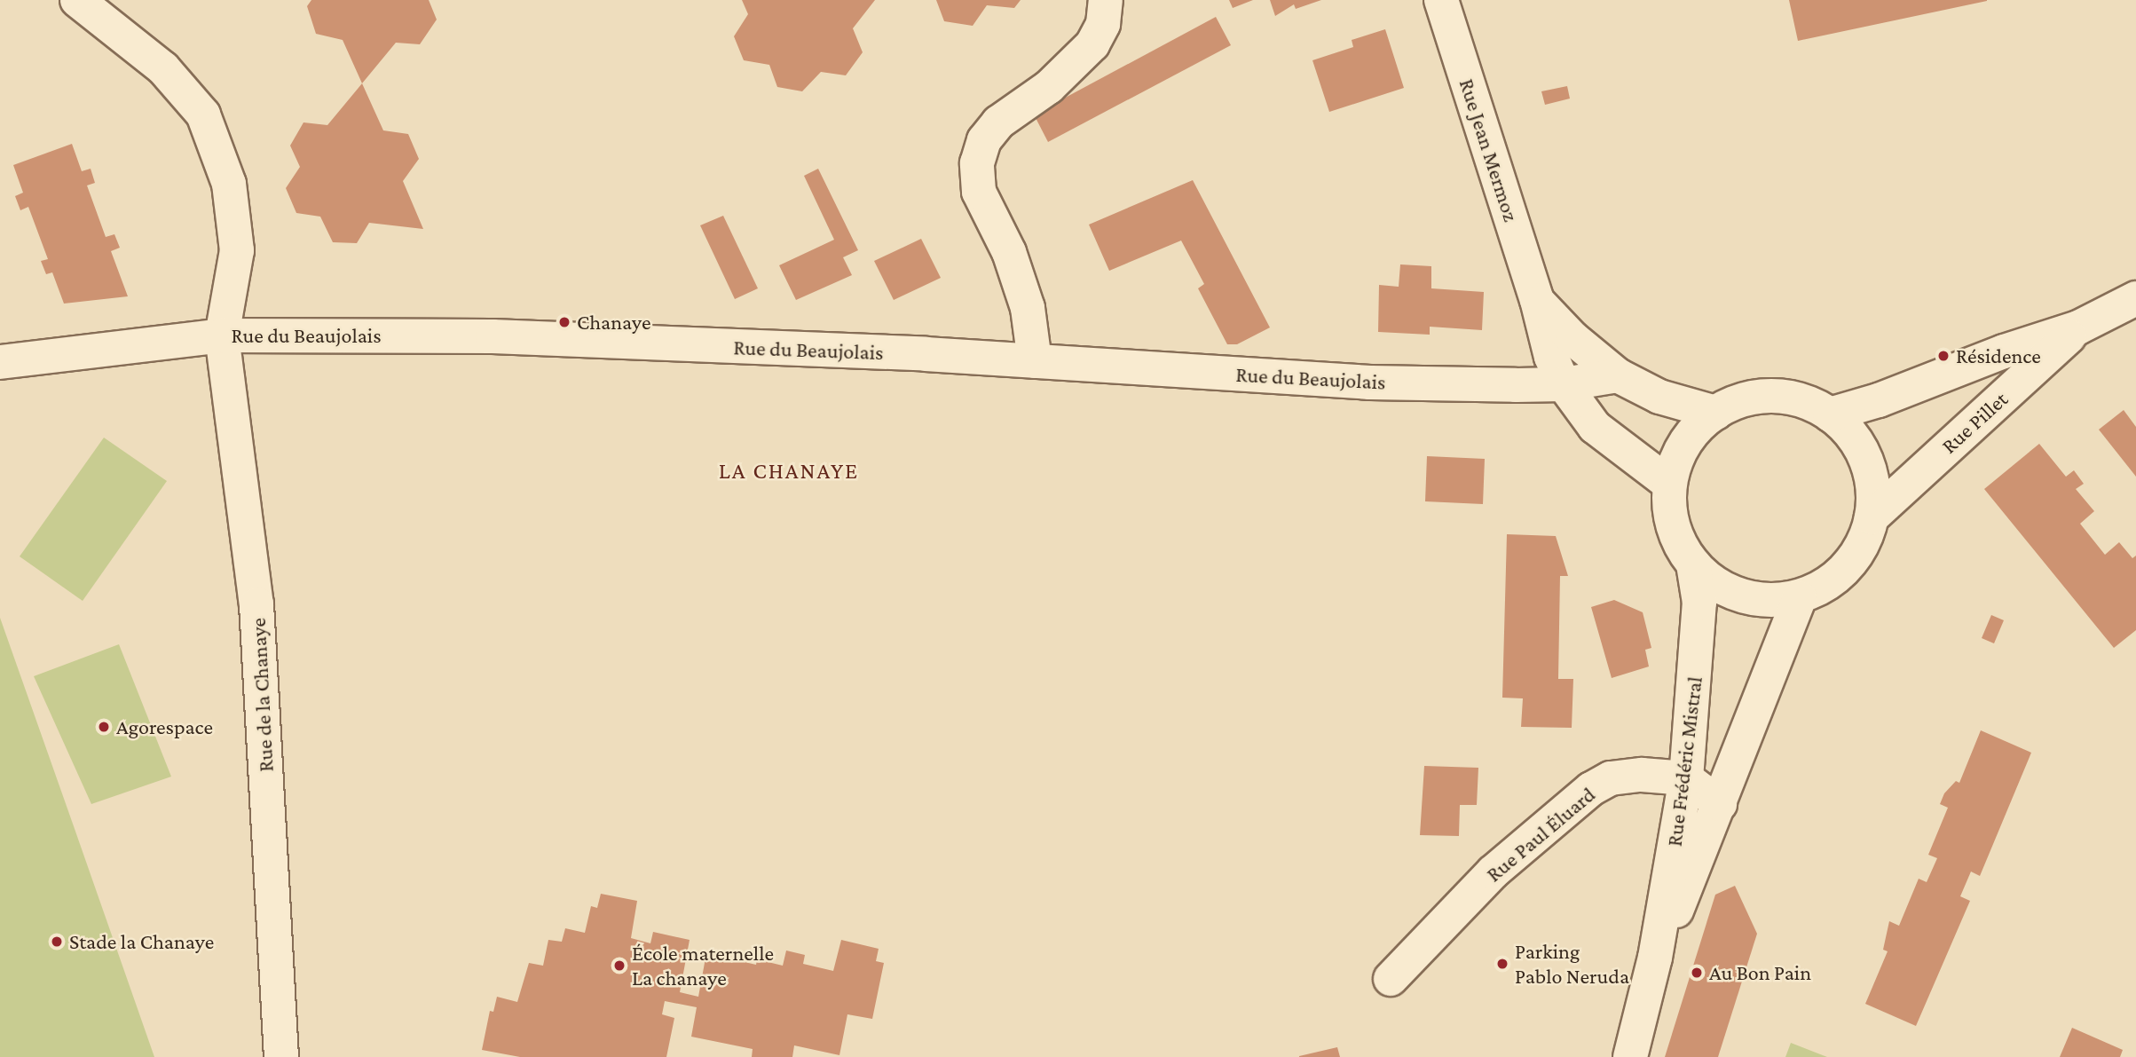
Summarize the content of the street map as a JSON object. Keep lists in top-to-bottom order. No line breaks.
{"streets":{"street":["Rue Jean Mermoz","Rue du Beaujolais","Rue Pillet","Rue de la Chanaye","Rue Frédéric Mistral","Rue Paul Éluard"]},"crossings":[["Rue Jean Mermoz","Rue du Beaujolais"],["Rue Jean Mermoz","Rue Pillet"],["Rue Jean Mermoz","Rue Frédéric Mistral"],["Rue du Beaujolais","Rue de la Chanaye"],["Rue Pillet","Rue Frédéric Mistral"],["Rue Frédéric Mistral","Rue Paul Éluard"]],"districts":["LA CHANAYE"],"places":["Chanaye","Résidence","Agorespace","Stade la Chanaye","Parking Pablo Neruda","École maternelle La chanaye","Au Bon Pain"]}
